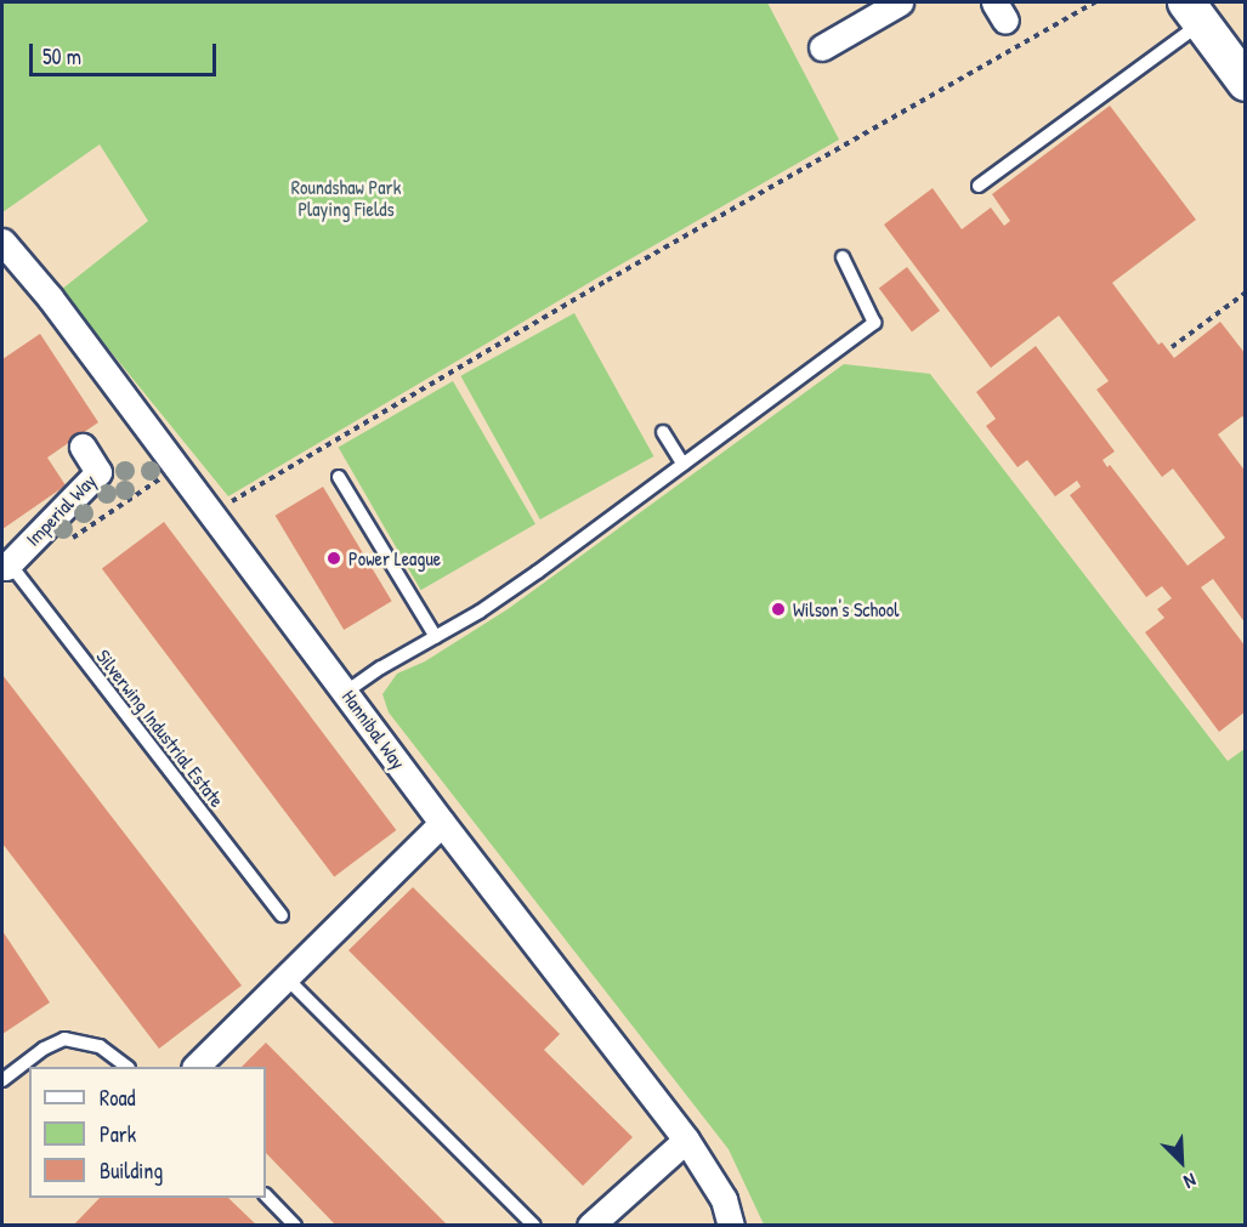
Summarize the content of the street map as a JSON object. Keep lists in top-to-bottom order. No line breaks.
{"streets":{"street":["Imperial Way","Hannibal Way"],"lane":["Silverwing Industrial Estate"]},"crossings":[["Imperial Way","Silverwing Industrial Estate"]],"parks":["Roundshaw Park Playing Fields"],"places":["Power League","Wilson's School"],"legend":["Road","Park","Building"],"scale_bar":"50 m","north":"bottom right"}
